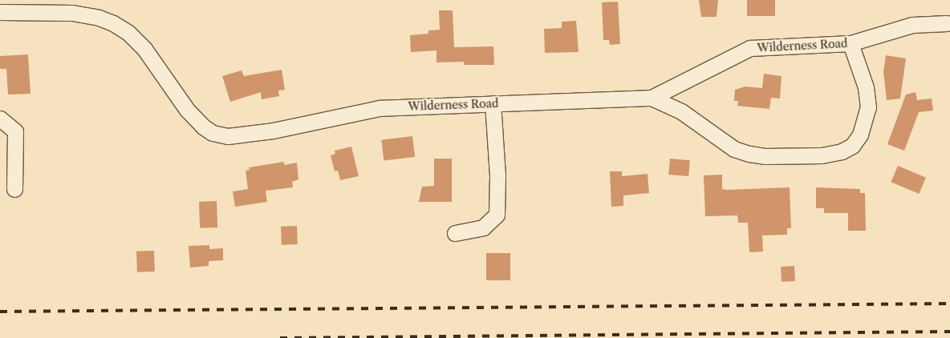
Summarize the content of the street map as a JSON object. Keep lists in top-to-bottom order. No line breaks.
{"streets":{"street":["Wilderness Road"]}}
